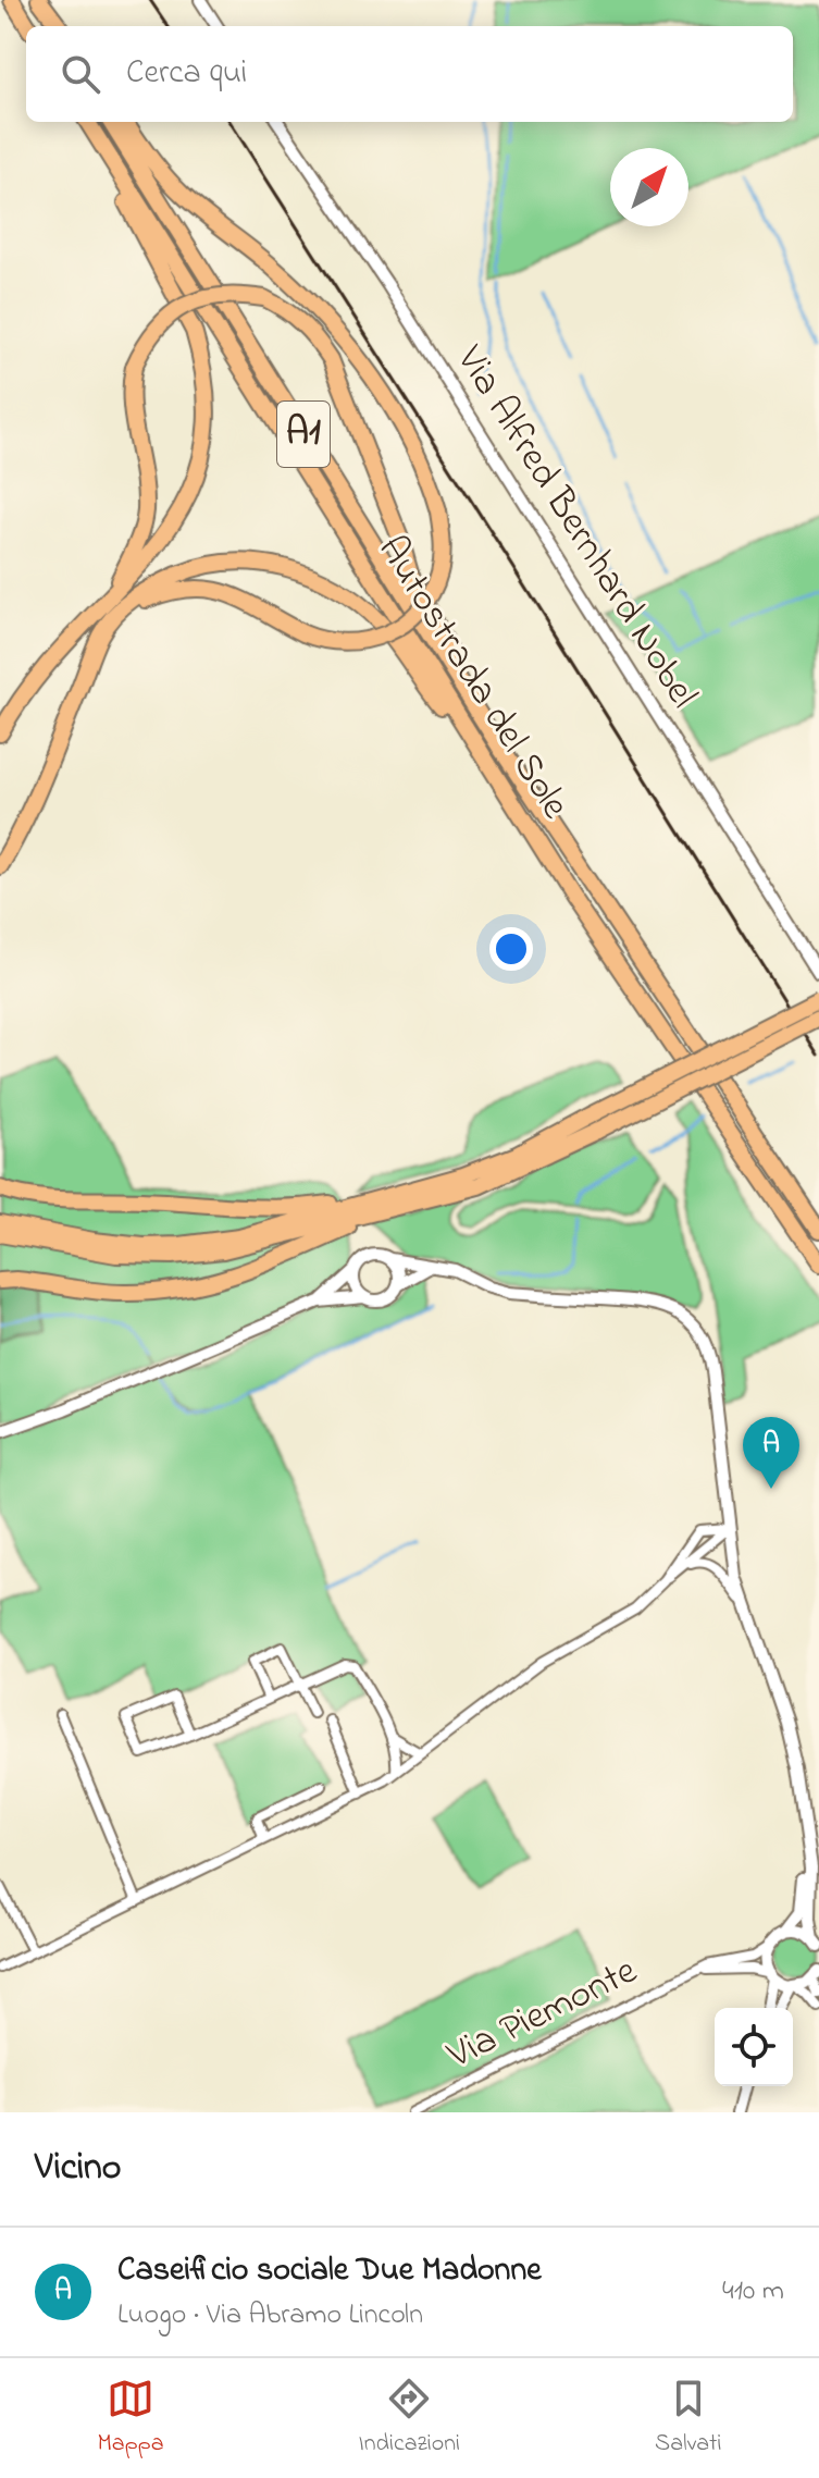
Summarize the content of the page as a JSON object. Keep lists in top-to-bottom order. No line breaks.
{"streets":{"highway":["A1","Autostrada del Sole"],"street":["Via Alfred Bernhard Nobel","Via Piemonte"]},"north":"top right","page":{"search":"Cerca qui","pins":"A","heading":"Vicino","list":[{"mark":"A","name":"Caseificio sociale Due Madonne","note":"Luogo · Via Abramo Lincoln","value":"410 m"}],"nav":["Mappa","Indicazioni","Salvati"]}}
